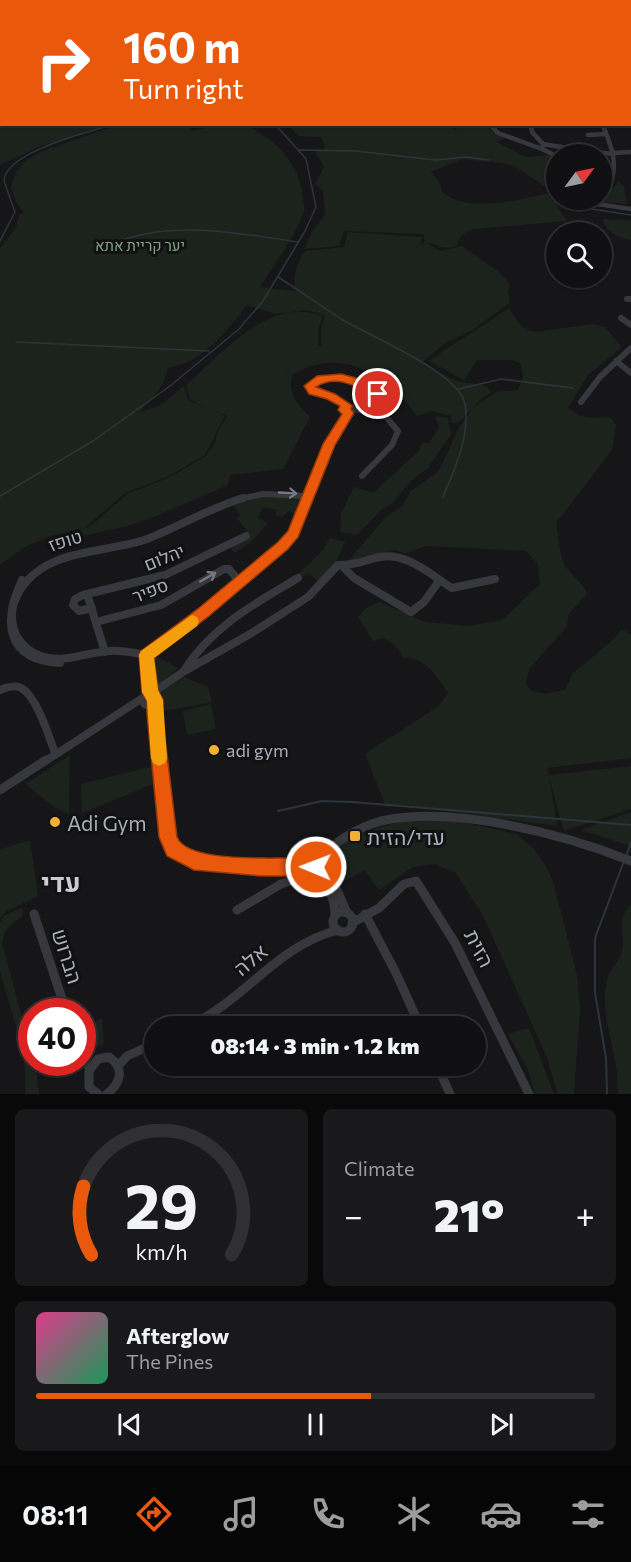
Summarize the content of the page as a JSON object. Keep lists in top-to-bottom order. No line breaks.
{"streets":{"street":["טופז","יהלום","ספיר","הזית","הברוש","אלה"]},"crossings":[["הזית","אלה"]],"districts":["עדי"],"parks":["יער קריית אתא"],"places":{"other":["adi gym","Adi Gym"],"transit":["עדי/הזית"]},"north":"top right","page":{"turn":["160 m","Turn right"],"limit":"40","trip":"08:14 · 3 min · 1.2 km","tile":"Climate","heat":["−","21°","+"],"song":["Afterglow","The Pines"],"tabs":"08:11","gauge":["29","km/h"]}}
